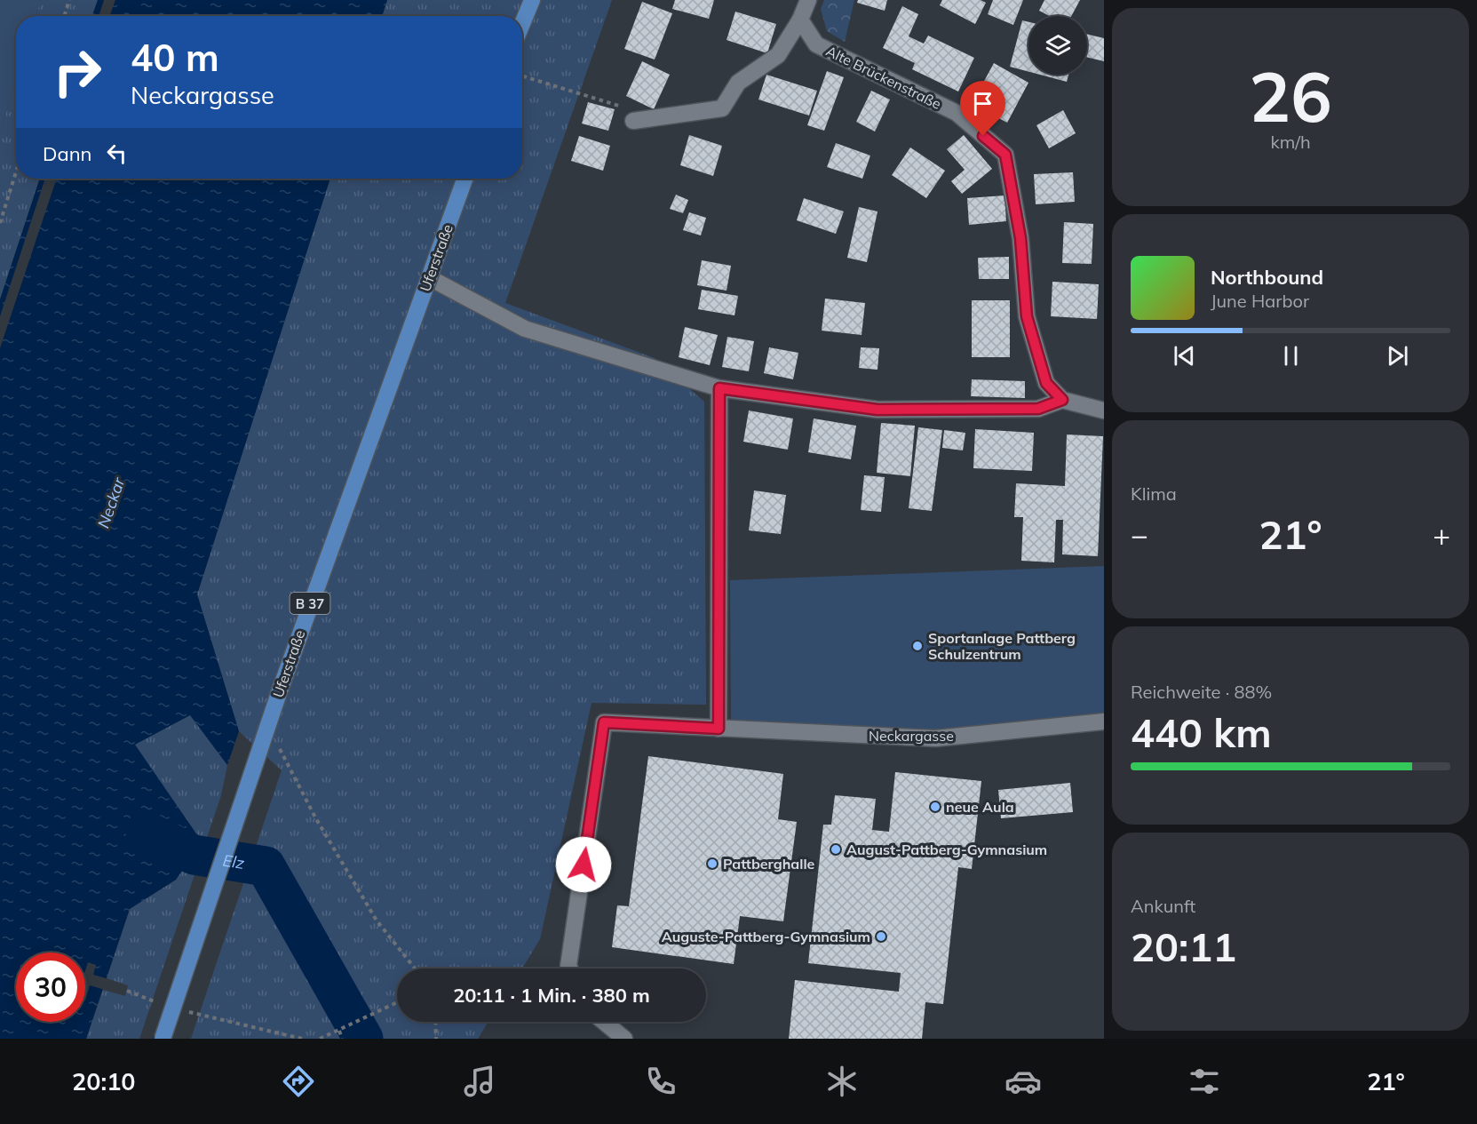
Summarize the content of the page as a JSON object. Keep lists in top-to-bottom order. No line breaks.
{"streets":{"main road":["Uferstraße","B 37"],"street":["Alte Brückenstraße","Neckargasse"]},"water":["Neckar","Elz"],"places":["Sportanlage Pattberg Schulzentrum","neue Aula","August-Pattberg-Gymnasium","Pattberghalle","Auguste-Pattberg-Gymnasium"],"page":{"tile":[["26","km/h"],"Klima",["Reichweite · 88%","440 km"],["Ankunft","20:11"]],"turn":["40 m","Neckargasse"],"then":"Dann","song":["Northbound","June Harbor"],"heat":["−","21°","+"],"limit":"30","trip":"20:11 · 1 Min. · 380 m","tabs":["20:10","21°"]}}
